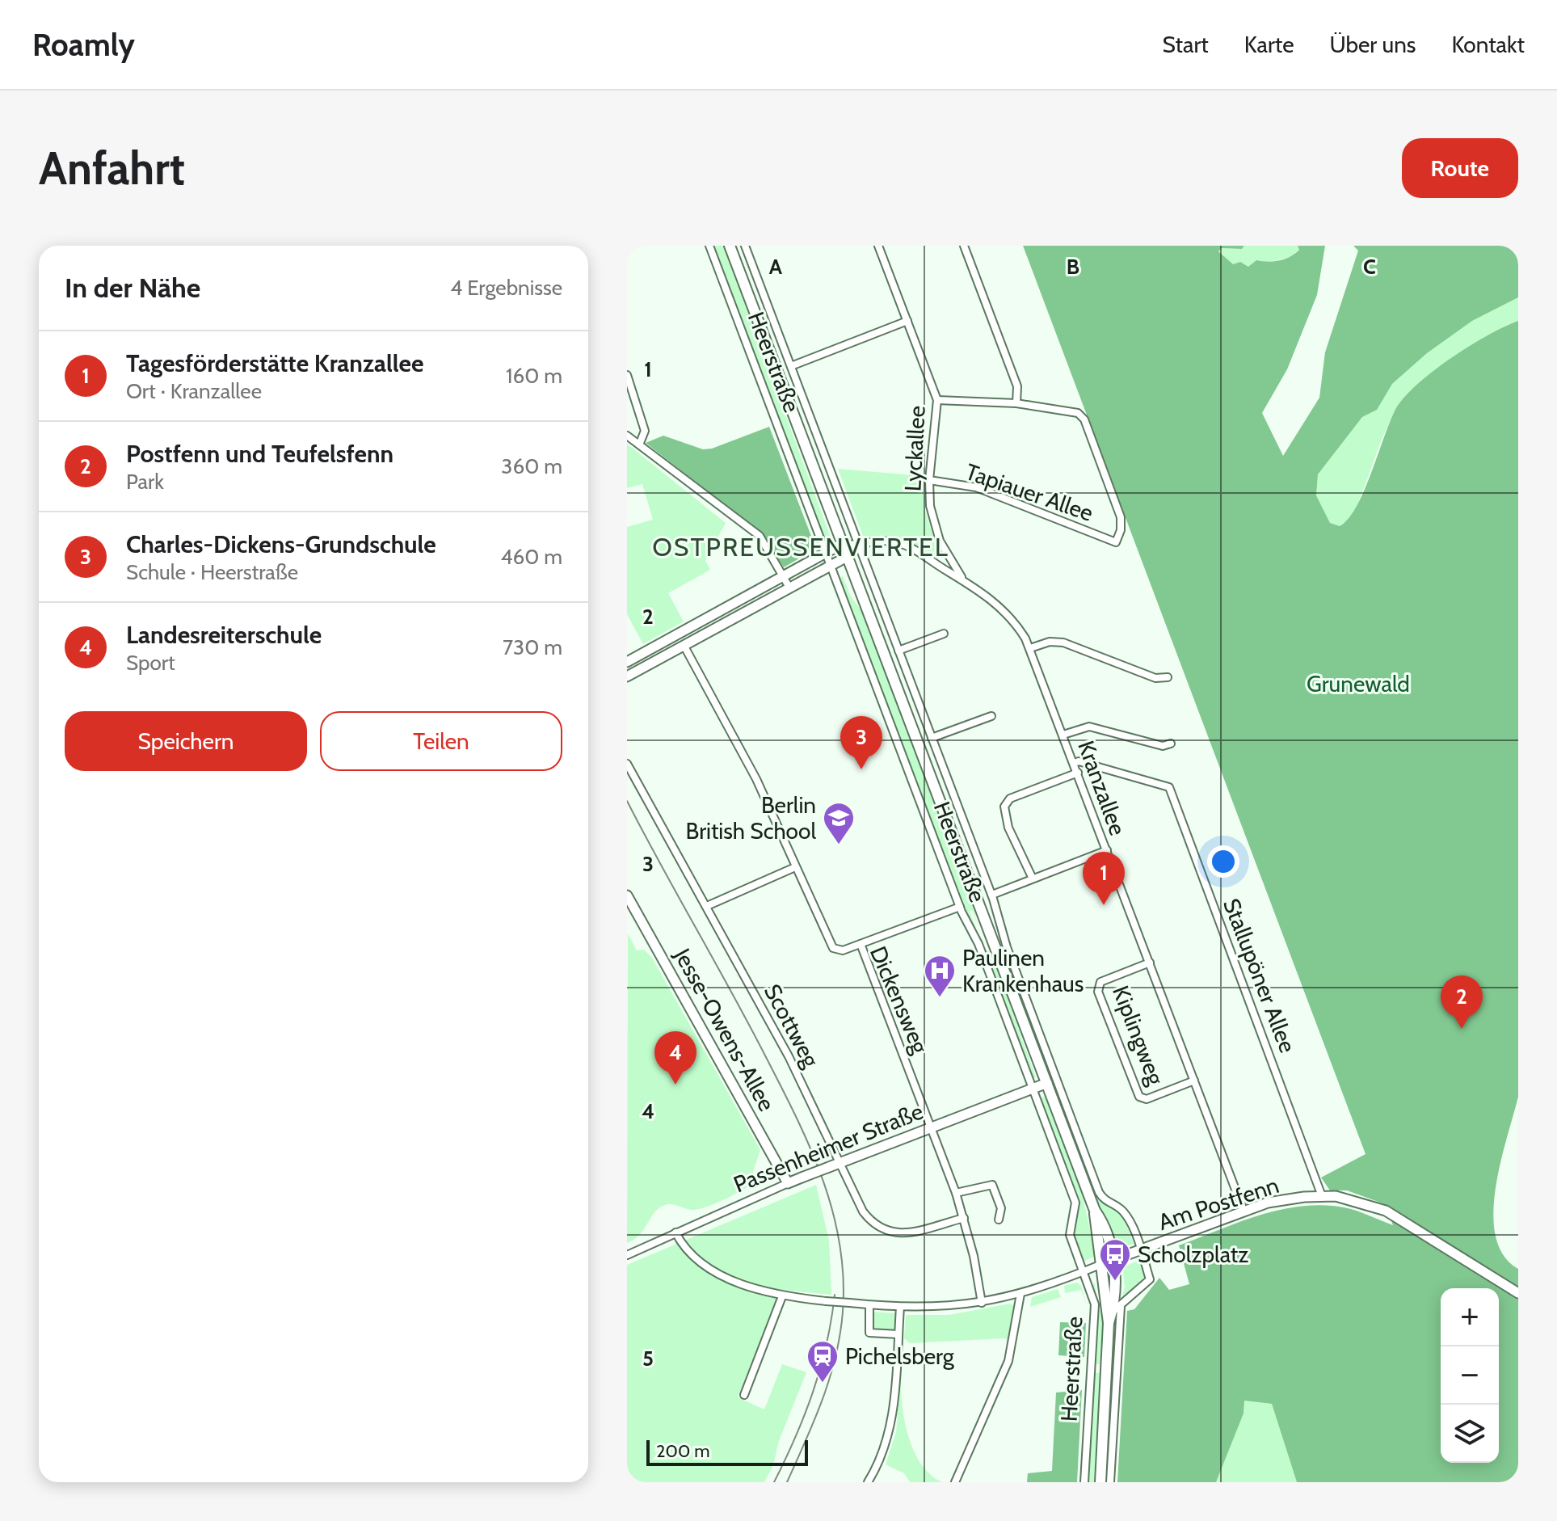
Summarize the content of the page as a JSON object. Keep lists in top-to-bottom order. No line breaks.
{"streets":{"main road":["Heerstraße"],"street":["Lyckallee","Tapiauer Allee","Kranzallee","Stallupöner Allee","Dickensweg","Scottweg","Jesse-Owens-Allee","Kiplingweg","Passenheimer Straße","Am Postfenn"]},"crossings":[["Heerstraße","Kranzallee"],["Heerstraße","Passenheimer Straße"],["Heerstraße","Am Postfenn"],["Lyckallee","Tapiauer Allee"],["Lyckallee","Kranzallee"],["Kranzallee","Stallupöner Allee"],["Kranzallee","Kiplingweg"],["Kranzallee","Am Postfenn"],["Stallupöner Allee","Am Postfenn"],["Dickensweg","Scottweg"],["Dickensweg","Passenheimer Straße"],["Scottweg","Passenheimer Straße"],["Jesse-Owens-Allee","Passenheimer Straße"]],"districts":["OSTPREUSSENVIERTEL"],"parks":["Grunewald"],"places":{"school or university":["Berlin British School"],"hospital":["Paulinen Krankenhaus"],"bus stop":["Scholzplatz"],"station":["Pichelsberg"]},"scale_bar":"200 m","page":{"header":"Roamly","nav":["Start","Karte","Über uns","Kontakt"],"buttons":["Route",["Speichern","Teilen"]],"title":"Anfahrt","heading":["In der Nähe","4 Ergebnisse"],"list":[{"mark":"1","name":"Tagesförderstätte Kranzallee","note":"Ort · Kranzallee","value":"160 m"},{"mark":"2","name":"Postfenn und Teufelsfenn","note":"Park","value":"360 m"},{"mark":"3","name":"Charles-Dickens-Grundschule","note":"Schule · Heerstraße","value":"460 m"},{"mark":"4","name":"Landesreiterschule","note":"Sport","value":"730 m"}],"pins":["3","1","2","4"],"map_buttons":["+","−"],"scale":"200 m"},"grid":{"columns":["A","B","C"],"rows":["1","2","3","4","5"]}}
